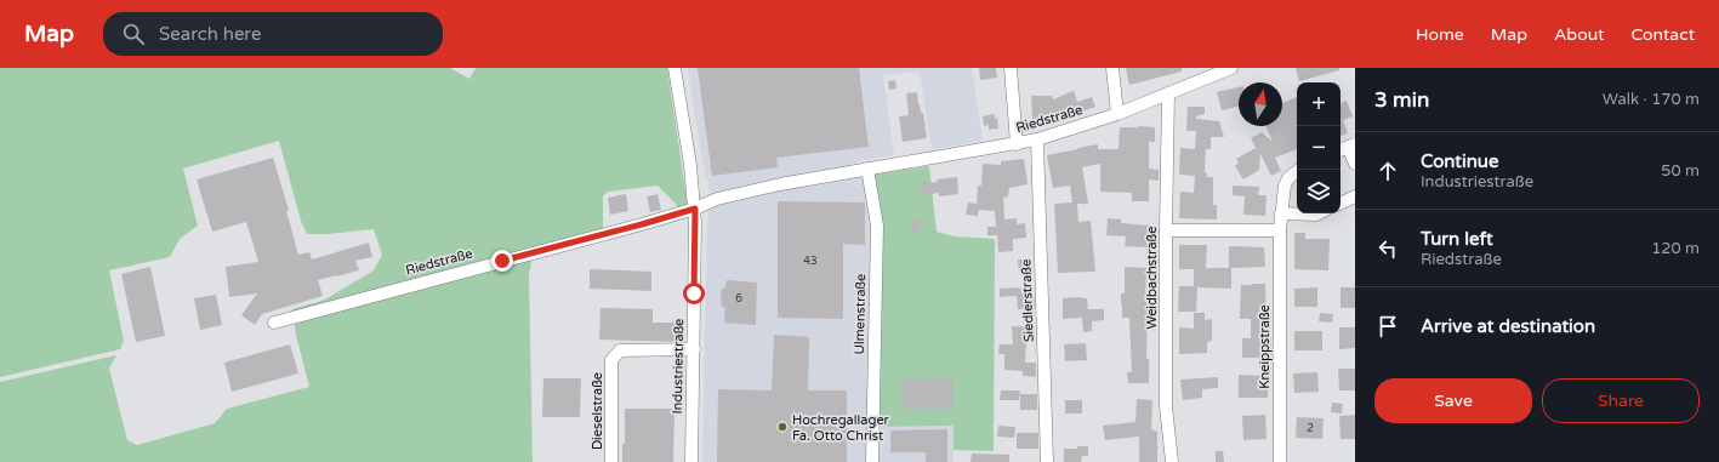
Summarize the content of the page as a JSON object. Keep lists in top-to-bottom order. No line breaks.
{"streets":{"street":["Riedstraße","Weidbachstraße","Siedlerstraße","Ulmenstraße","Kneippstraße","Industriestraße","Dieselstraße"]},"crossings":[["Riedstraße","Weidbachstraße"],["Riedstraße","Siedlerstraße"],["Riedstraße","Ulmenstraße"],["Riedstraße","Industriestraße"],["Industriestraße","Dieselstraße"]],"places":["Hochregallager Fa. Otto Christ"],"house_numbers":["43","6","2"],"north":"top","page":{"header":"Map","search":"Search here","nav":["Home","Map","About","Contact"],"heading":["3 min","Walk · 170 m"],"map_buttons":["+","−"],"list":[["Continue","Industriestraße","50 m"],["Turn left","Riedstraße","120 m"],"Arrive at destination"],"buttons":["Save","Share"]}}
